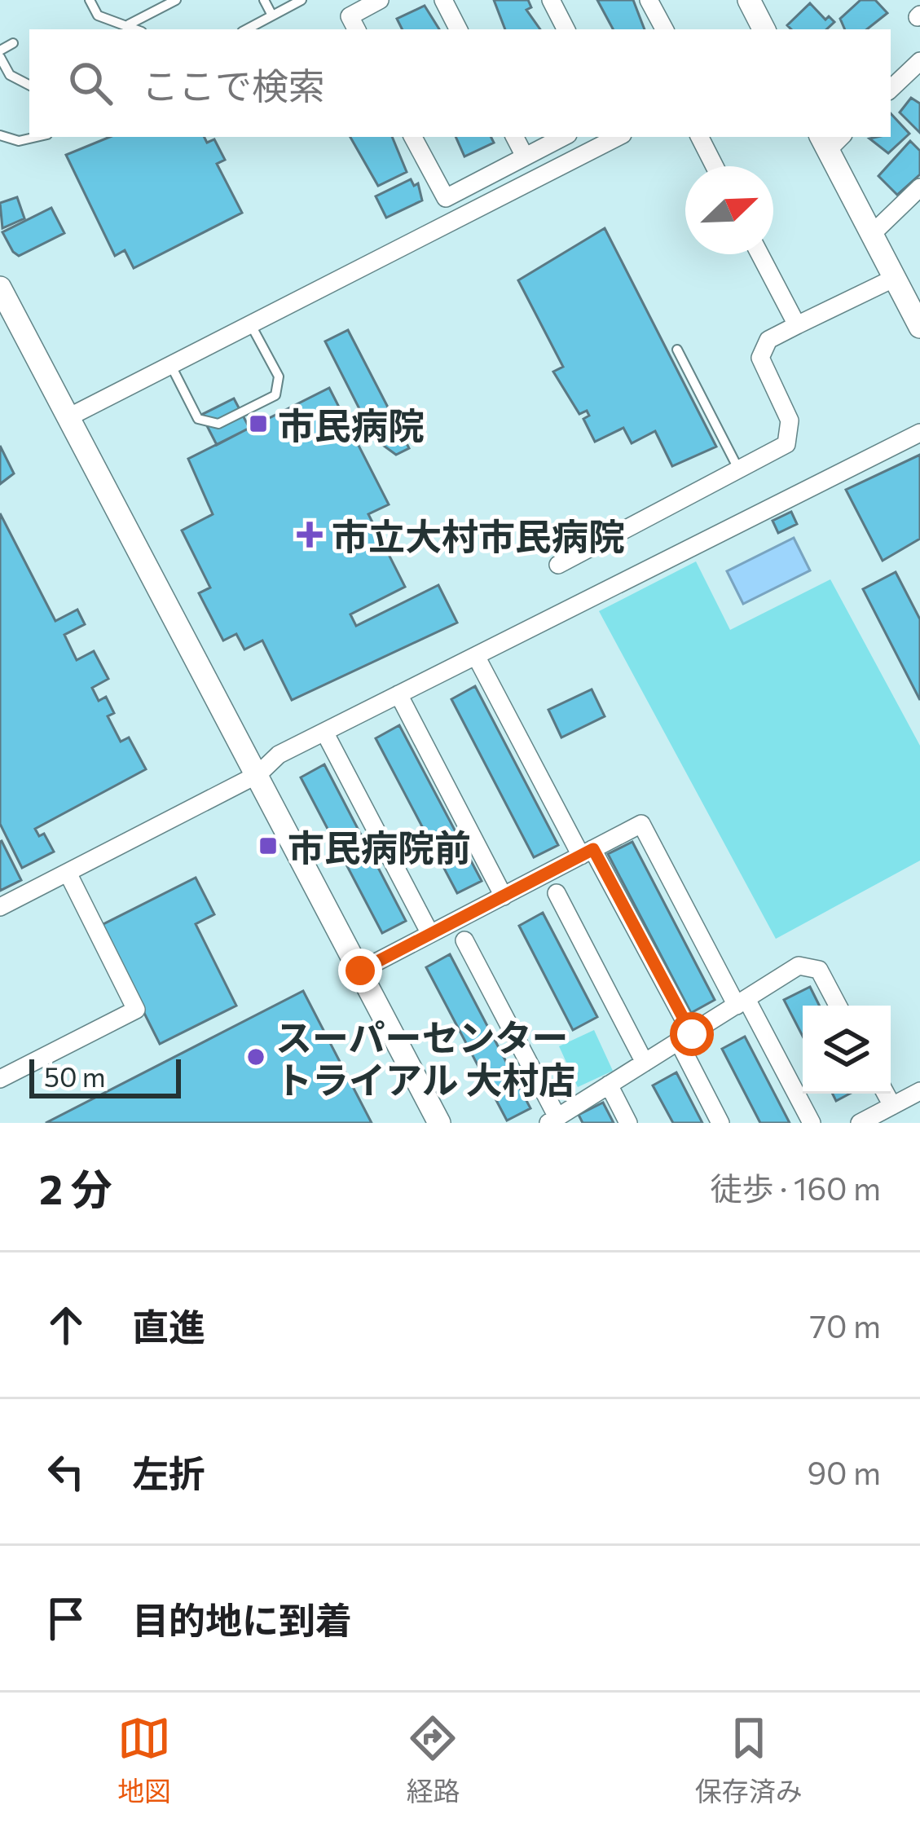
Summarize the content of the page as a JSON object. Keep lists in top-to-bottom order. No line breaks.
{"places":{"transit":["市民病院","市民病院前"],"health":["市立大村市民病院"],"other":["スーパーセンター トライアル 大村店"]},"scale_bar":"50 m","north":"top right","page":{"search":"ここで検索","scale":"50 m","heading":["2 分","徒歩 · 160 m"],"list":[["直進","70 m"],["左折","90 m"],"目的地に到着"],"nav":["地図","経路","保存済み"]}}
